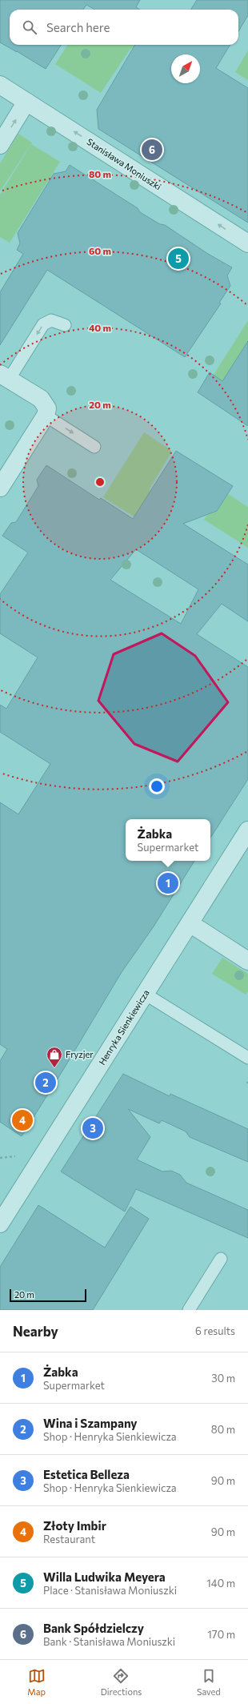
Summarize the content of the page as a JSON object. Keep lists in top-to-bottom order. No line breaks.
{"streets":{"street":["Stanisława Moniuszki","Henryka Sienkiewicza"]},"one_way":["Stanisława Moniuszki"],"places":{"shop":["Fryzjer"]},"scale_bar":"20 m","north":"top right","page":{"search":"Search here","pins":["6","5","1","2","4","3"],"popup":["Żabka","Supermarket"],"scale":"20 m","heading":["Nearby","6 results"],"list":[{"mark":"1","name":"Żabka","note":"Supermarket","value":"30 m"},{"mark":"2","name":"Wina i Szampany","note":"Shop · Henryka Sienkiewicza","value":"80 m"},{"mark":"3","name":"Estetica Belleza","note":"Shop · Henryka Sienkiewicza","value":"90 m"},{"mark":"4","name":"Złoty Imbir","note":"Restaurant","value":"90 m"},{"mark":"5","name":"Willa Ludwika Meyera","note":"Place · Stanisława Moniuszki","value":"140 m"},{"mark":"6","name":"Bank Spółdzielczy","note":"Bank · Stanisława Moniuszki","value":"170 m"}],"nav":["Map","Directions","Saved"]},"rings":["80 m","60 m","40 m","20 m"]}
